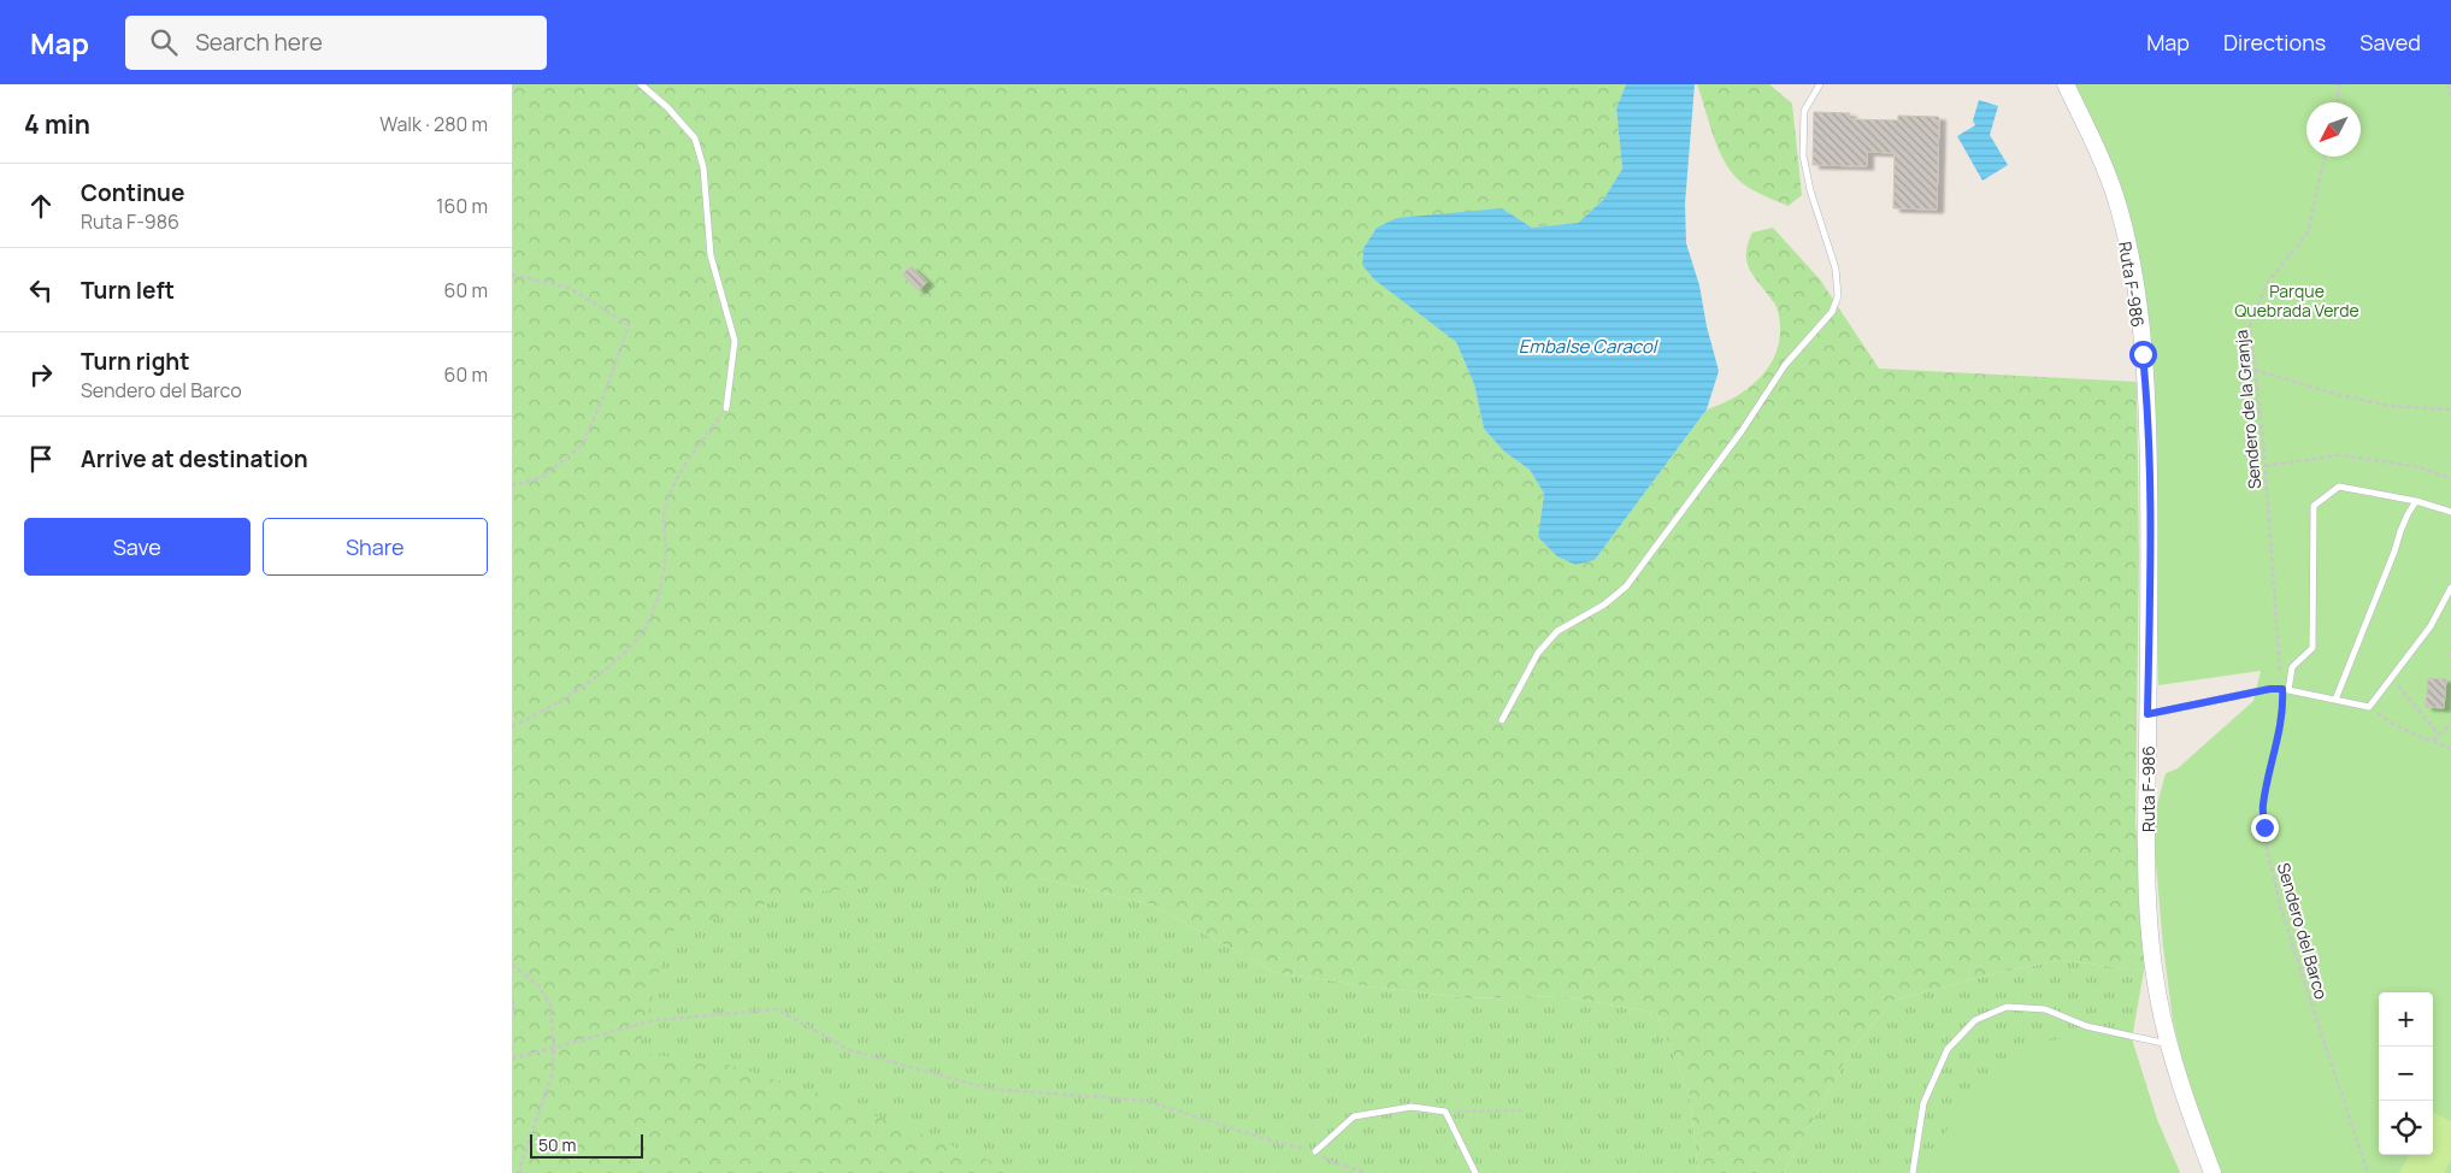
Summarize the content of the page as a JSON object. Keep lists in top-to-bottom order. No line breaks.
{"streets":{"main road":["Ruta F-986"],"path":["Sendero de la Granja","Sendero del Barco"]},"crossings":[["Sendero de la Granja","Sendero del Barco"]],"water":["Embalse Caracol"],"parks":["Parque Quebrada Verde"],"scale_bar":"50 m","north":"bottom left","page":{"header":"Map","search":"Search here","nav":["Map","Directions","Saved"],"heading":["4 min","Walk · 280 m"],"list":[["Continue","Ruta F-986","160 m"],["Turn left","60 m"],["Turn right","Sendero del Barco","60 m"],"Arrive at destination"],"buttons":["Save","Share"],"map_buttons":["+","−"],"scale":"50 m"}}
